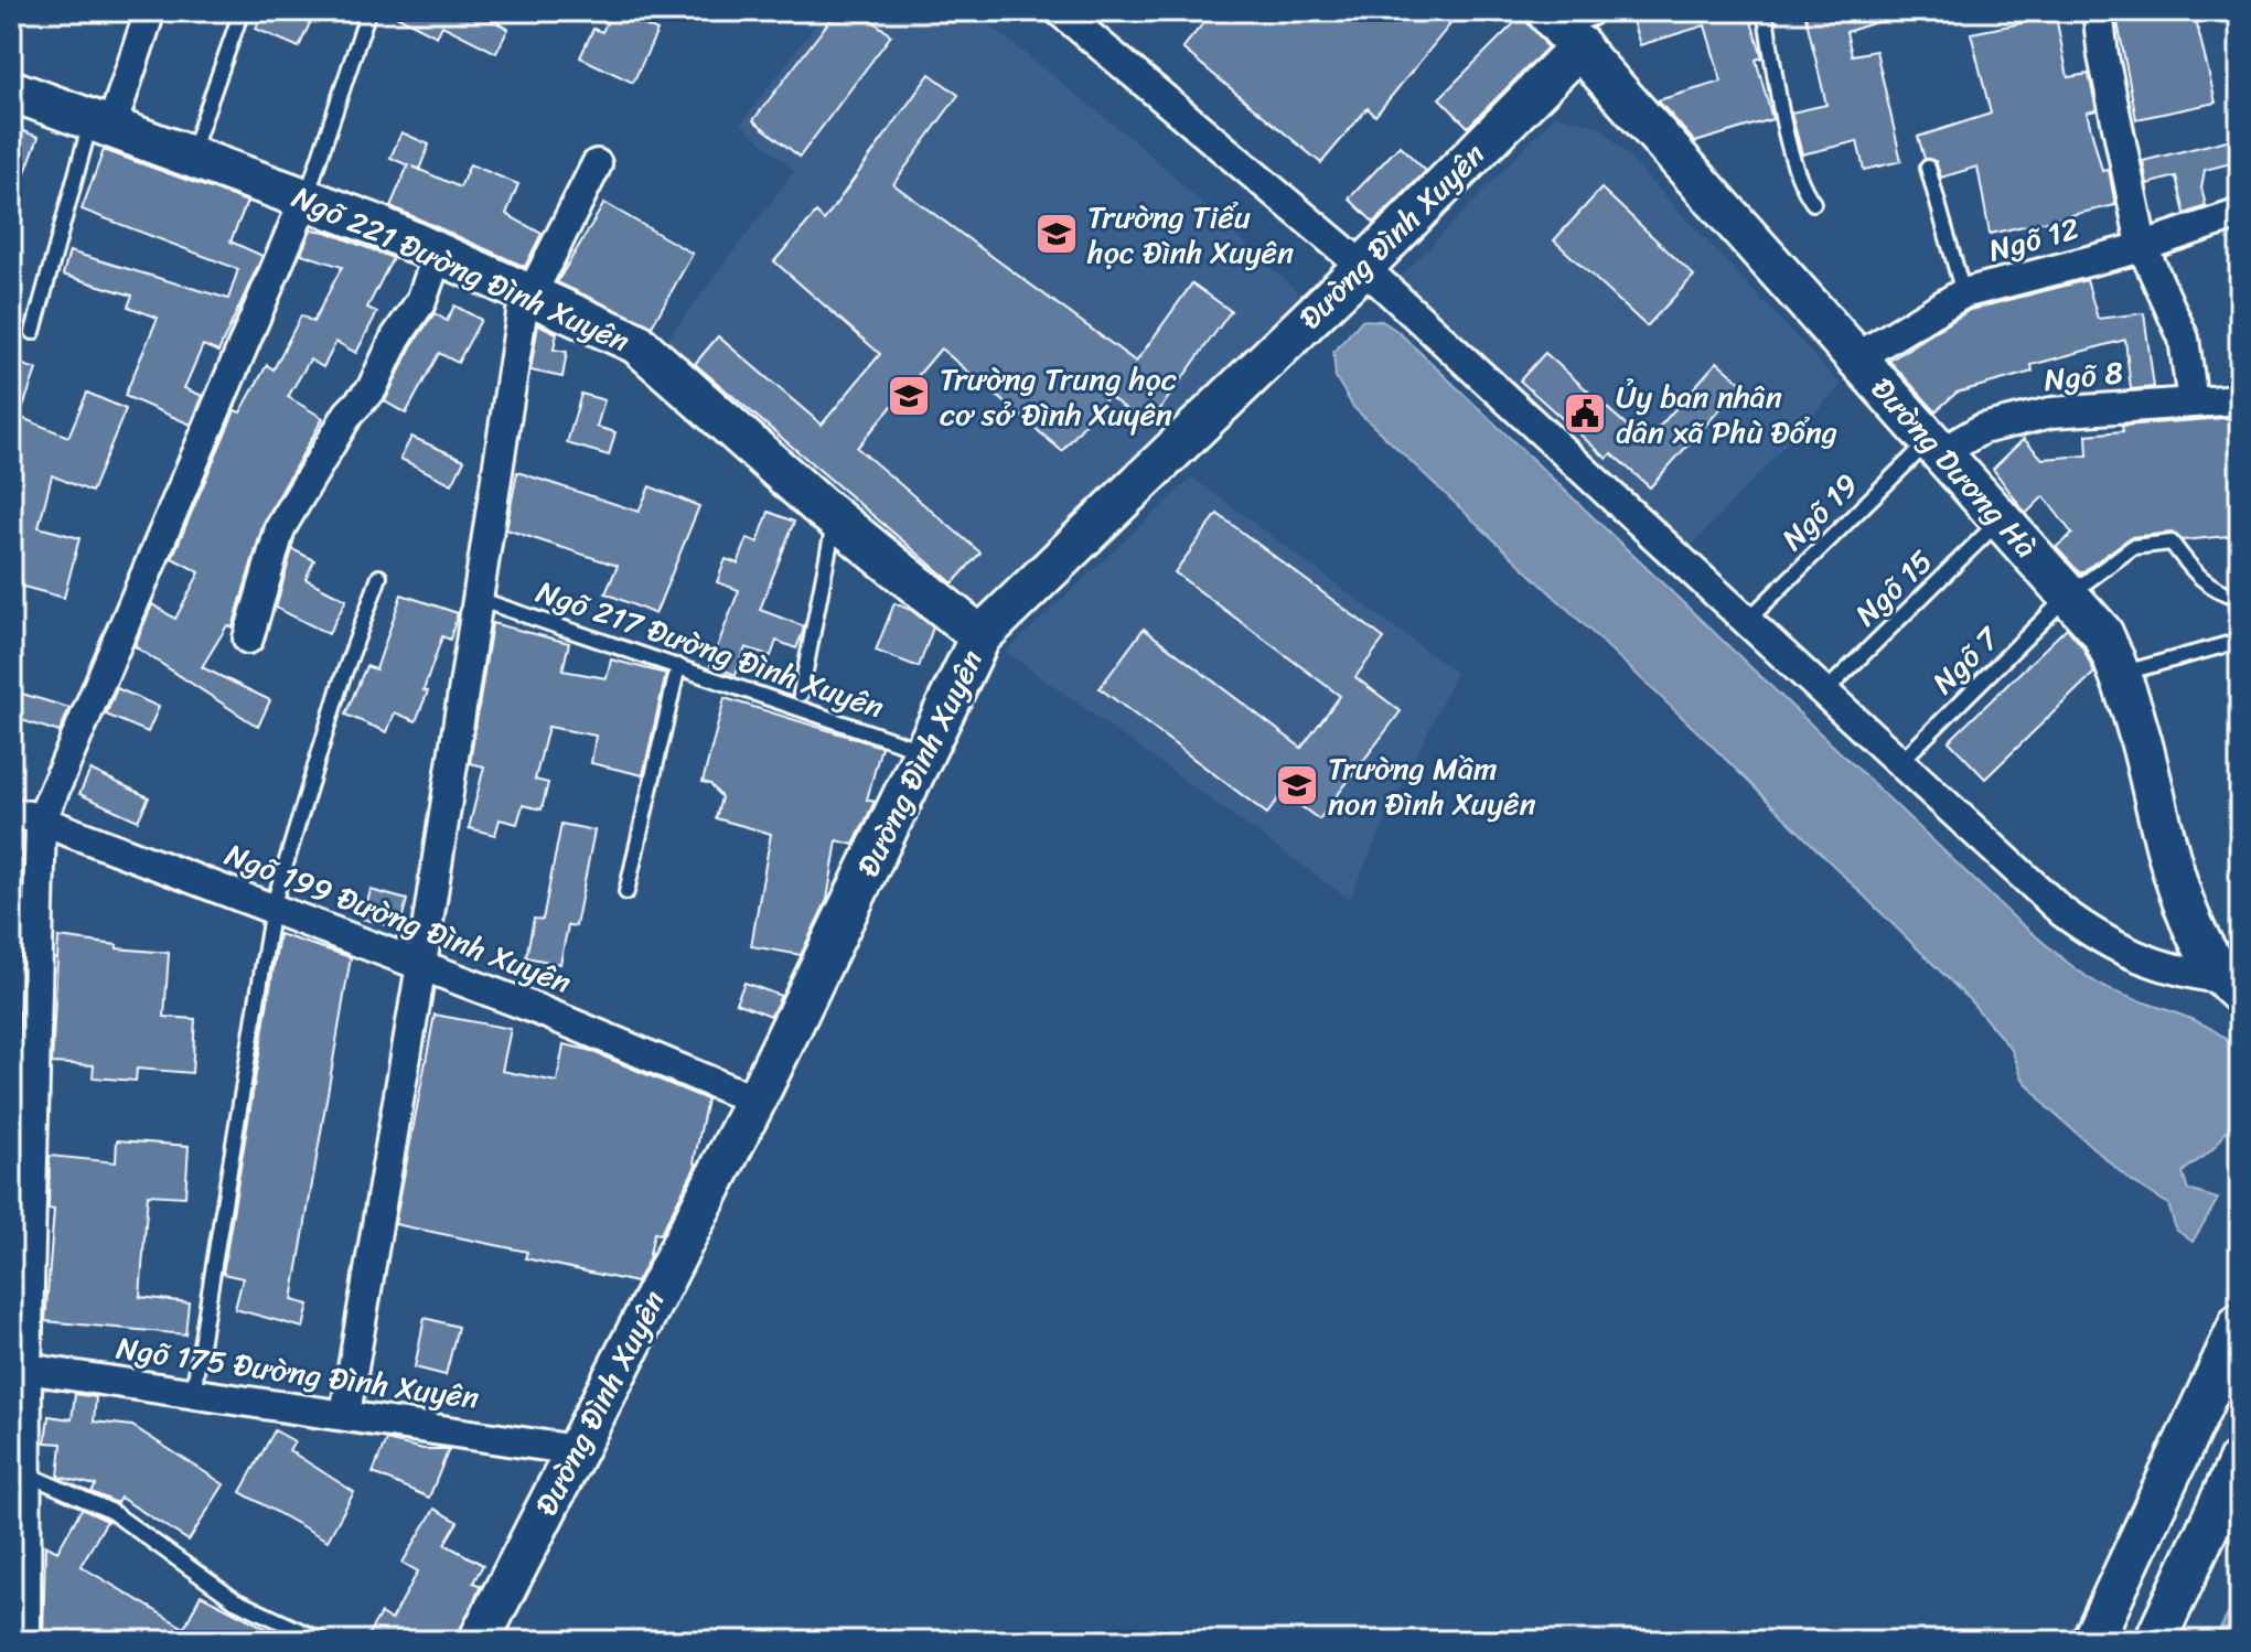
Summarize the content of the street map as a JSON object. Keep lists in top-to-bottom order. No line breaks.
{"streets":{"street":["Đường Đình Xuyên","Ngõ 12","Ngõ 221 Đường Đình Xuyên","Ngõ 8","Đường Dương Hà","Ngõ 199 Đường Đình Xuyên","Ngõ 175 Đường Đình Xuyên"],"lane":["Ngõ 19","Ngõ 15","Ngõ 217 Đường Đình Xuyên","Ngõ 7"]},"crossings":[["Đường Đình Xuyên","Ngõ 221 Đường Đình Xuyên"],["Đường Đình Xuyên","Đường Dương Hà"],["Đường Đình Xuyên","Ngõ 217 Đường Đình Xuyên"],["Đường Đình Xuyên","Ngõ 199 Đường Đình Xuyên"],["Đường Đình Xuyên","Ngõ 175 Đường Đình Xuyên"],["Ngõ 12","Đường Dương Hà"],["Ngõ 8","Đường Dương Hà"],["Ngõ 8","Ngõ 19"],["Đường Dương Hà","Ngõ 19"],["Đường Dương Hà","Ngõ 15"],["Đường Dương Hà","Ngõ 7"]],"places":{"school or university":["Trường Tiểu học Đình Xuyên","Trường Trung học cơ sở Đình Xuyên","Trường Mầm non Đình Xuyên"],"public building":["Ủy ban nhân dân xã Phù Đổng"]}}
